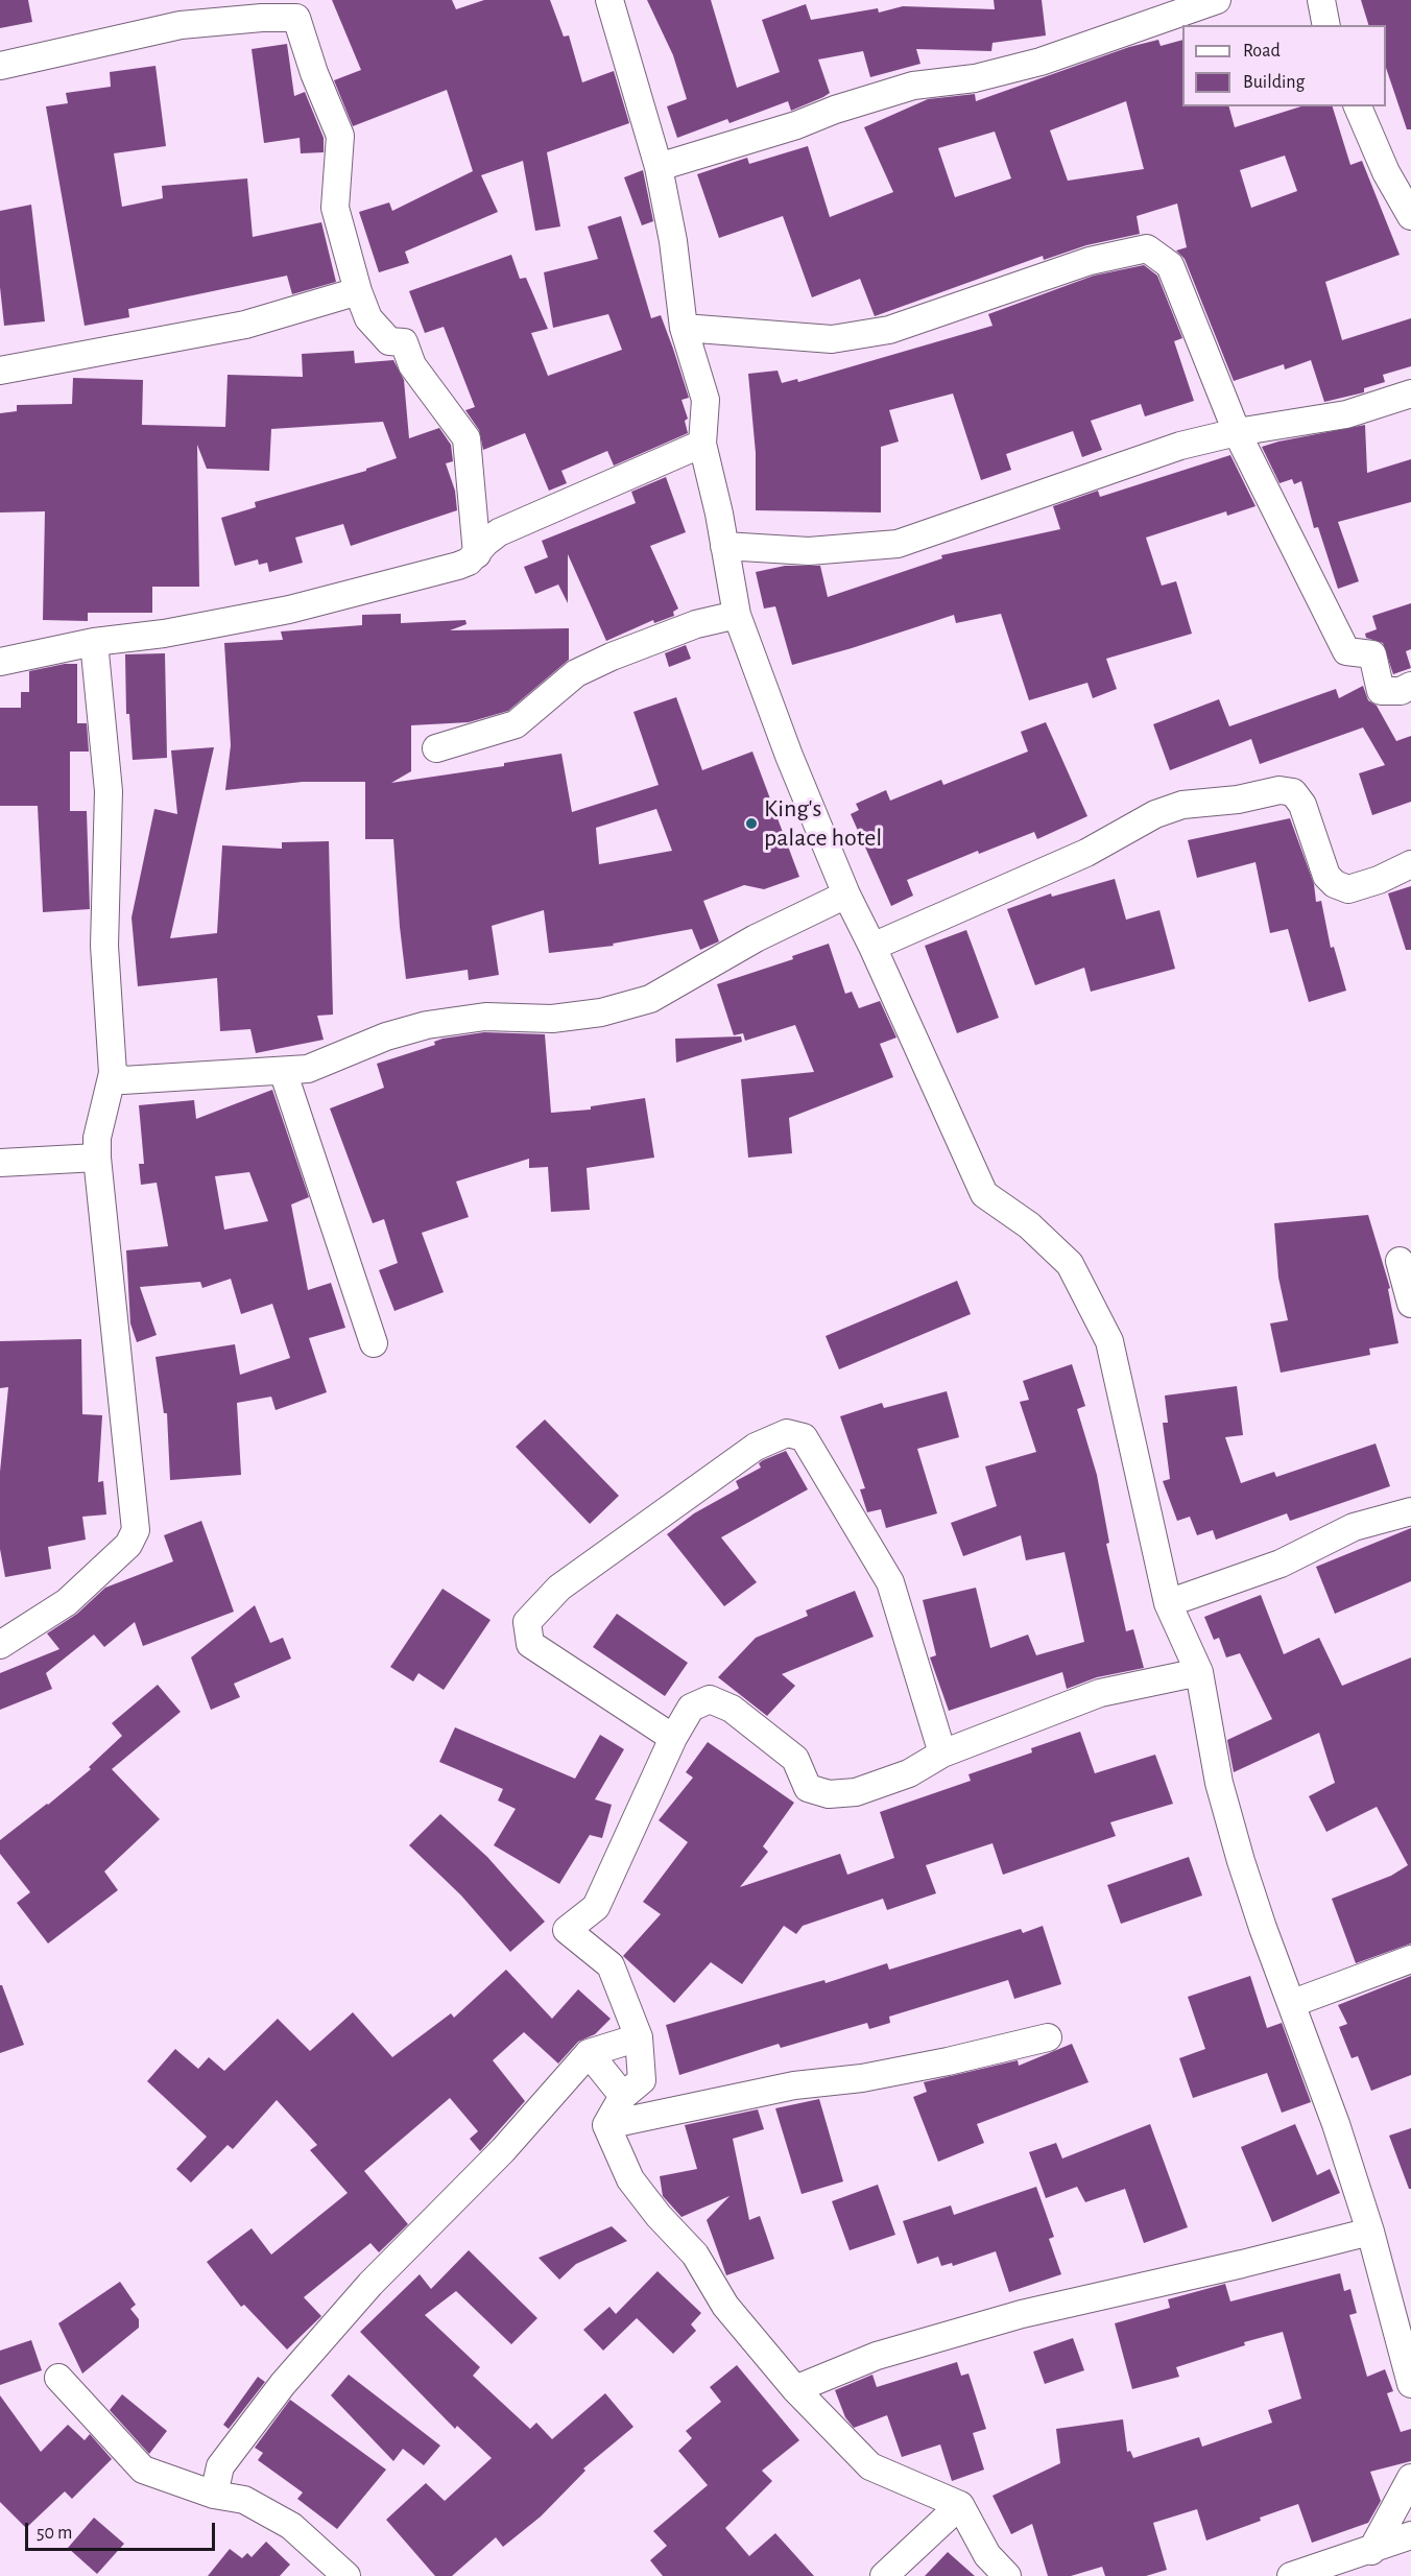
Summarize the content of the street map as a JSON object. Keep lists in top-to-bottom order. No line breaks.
{"places":["King's palace hotel"],"legend":["Road","Building"],"scale_bar":"50 m"}
